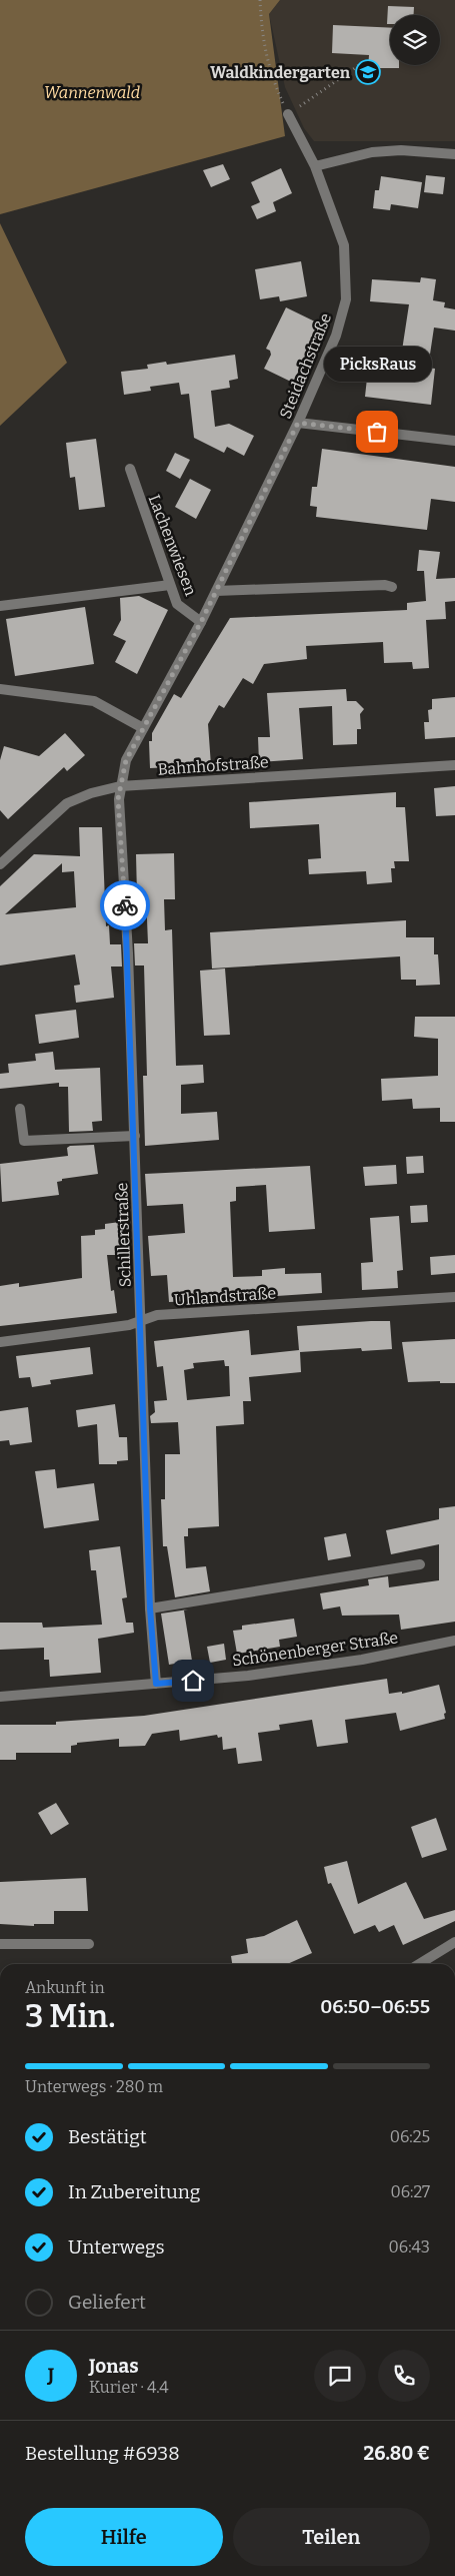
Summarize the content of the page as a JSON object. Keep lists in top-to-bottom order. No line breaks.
{"streets":{"street":["Steidachstraße","Lachenwiesen","Bahnhofstraße","Schillerstraße","Uhlandstraße","Schönenberger Straße"]},"crossings":[["Steidachstraße","Lachenwiesen"],["Steidachstraße","Bahnhofstraße"],["Steidachstraße","Schillerstraße"],["Bahnhofstraße","Schillerstraße"],["Schillerstraße","Uhlandstraße"],["Schillerstraße","Schönenberger Straße"]],"parks":["Wannenwald"],"places":{"school or university":["Waldkindergarten"],"other":["PicksRaus"]},"page":{"bubble":"PicksRaus","heading":["3 Min.","Ankunft in","06:50–06:55"],"panel":["Jonas","Kurier · 4.4","Bestellung #6938","26.80 €"],"bar":"Unterwegs · 280 m","list":[["Bestätigt","06:25"],["In Zubereitung","06:27"],["Unterwegs","06:43"],"Geliefert"],"round":"J","buttons":["Hilfe","Teilen"]}}
